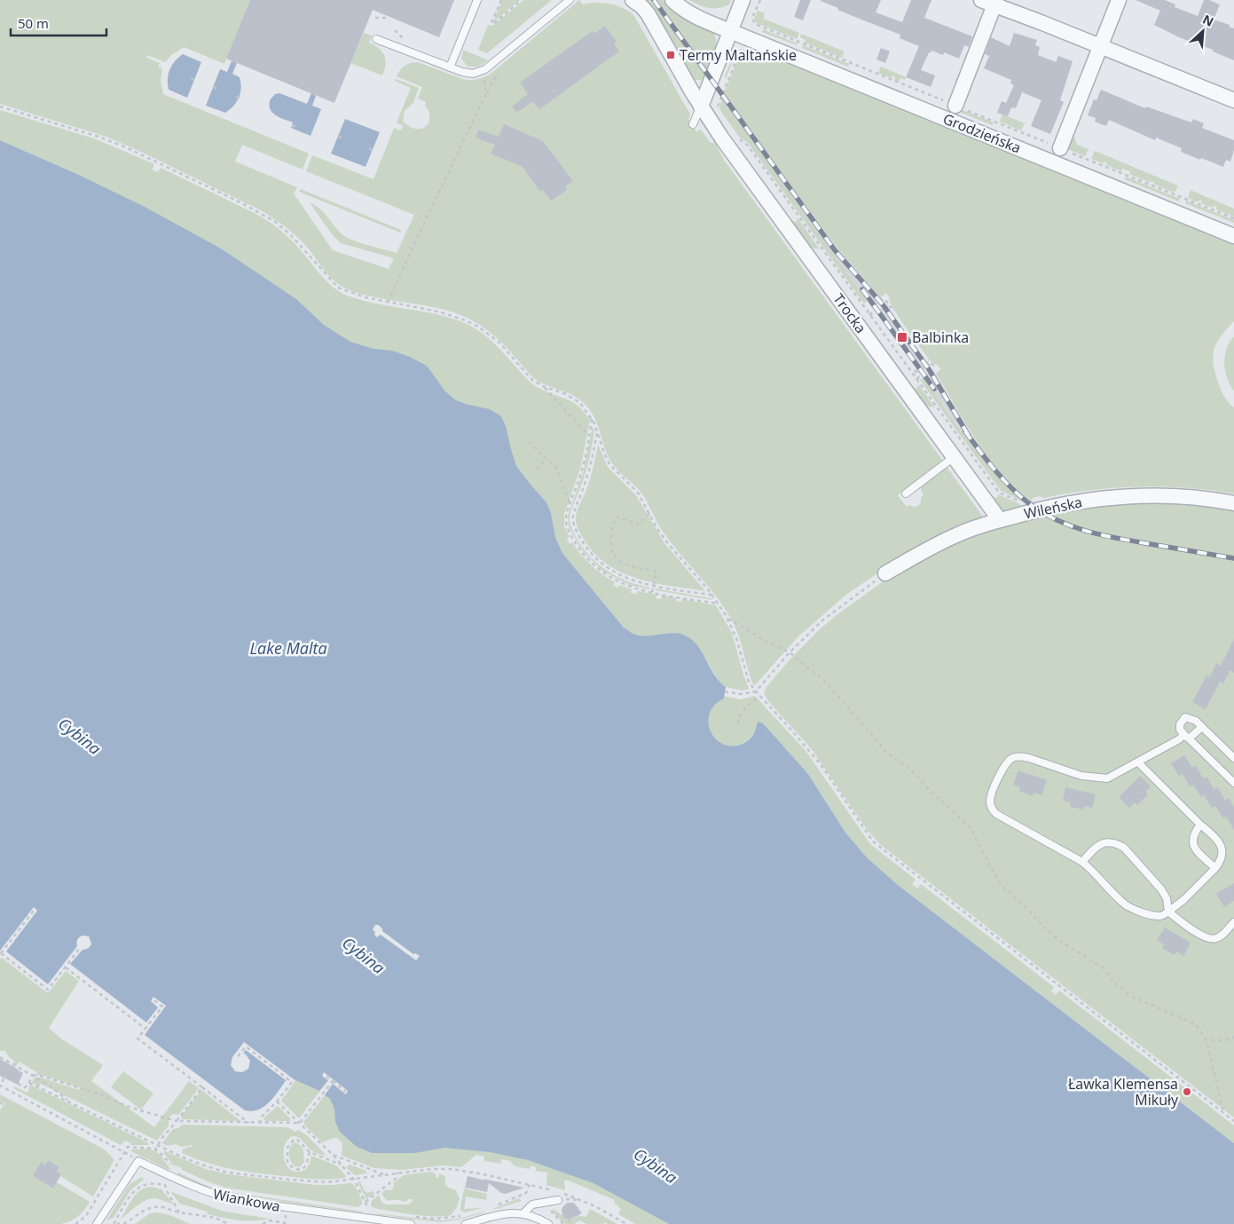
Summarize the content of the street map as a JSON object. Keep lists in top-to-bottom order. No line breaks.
{"streets":{"street":["Grodzieńska","Trocka","Wileńska"],"lane":["Wiankowa"]},"crossings":[["Trocka","Wileńska"]],"water":["Lake Malta","Cybina"],"places":{"transit":["Termy Maltańskie","Balbinka"],"other":["Ławka Klemensa Mikuły"]},"scale_bar":"50 m","north":"top right"}
